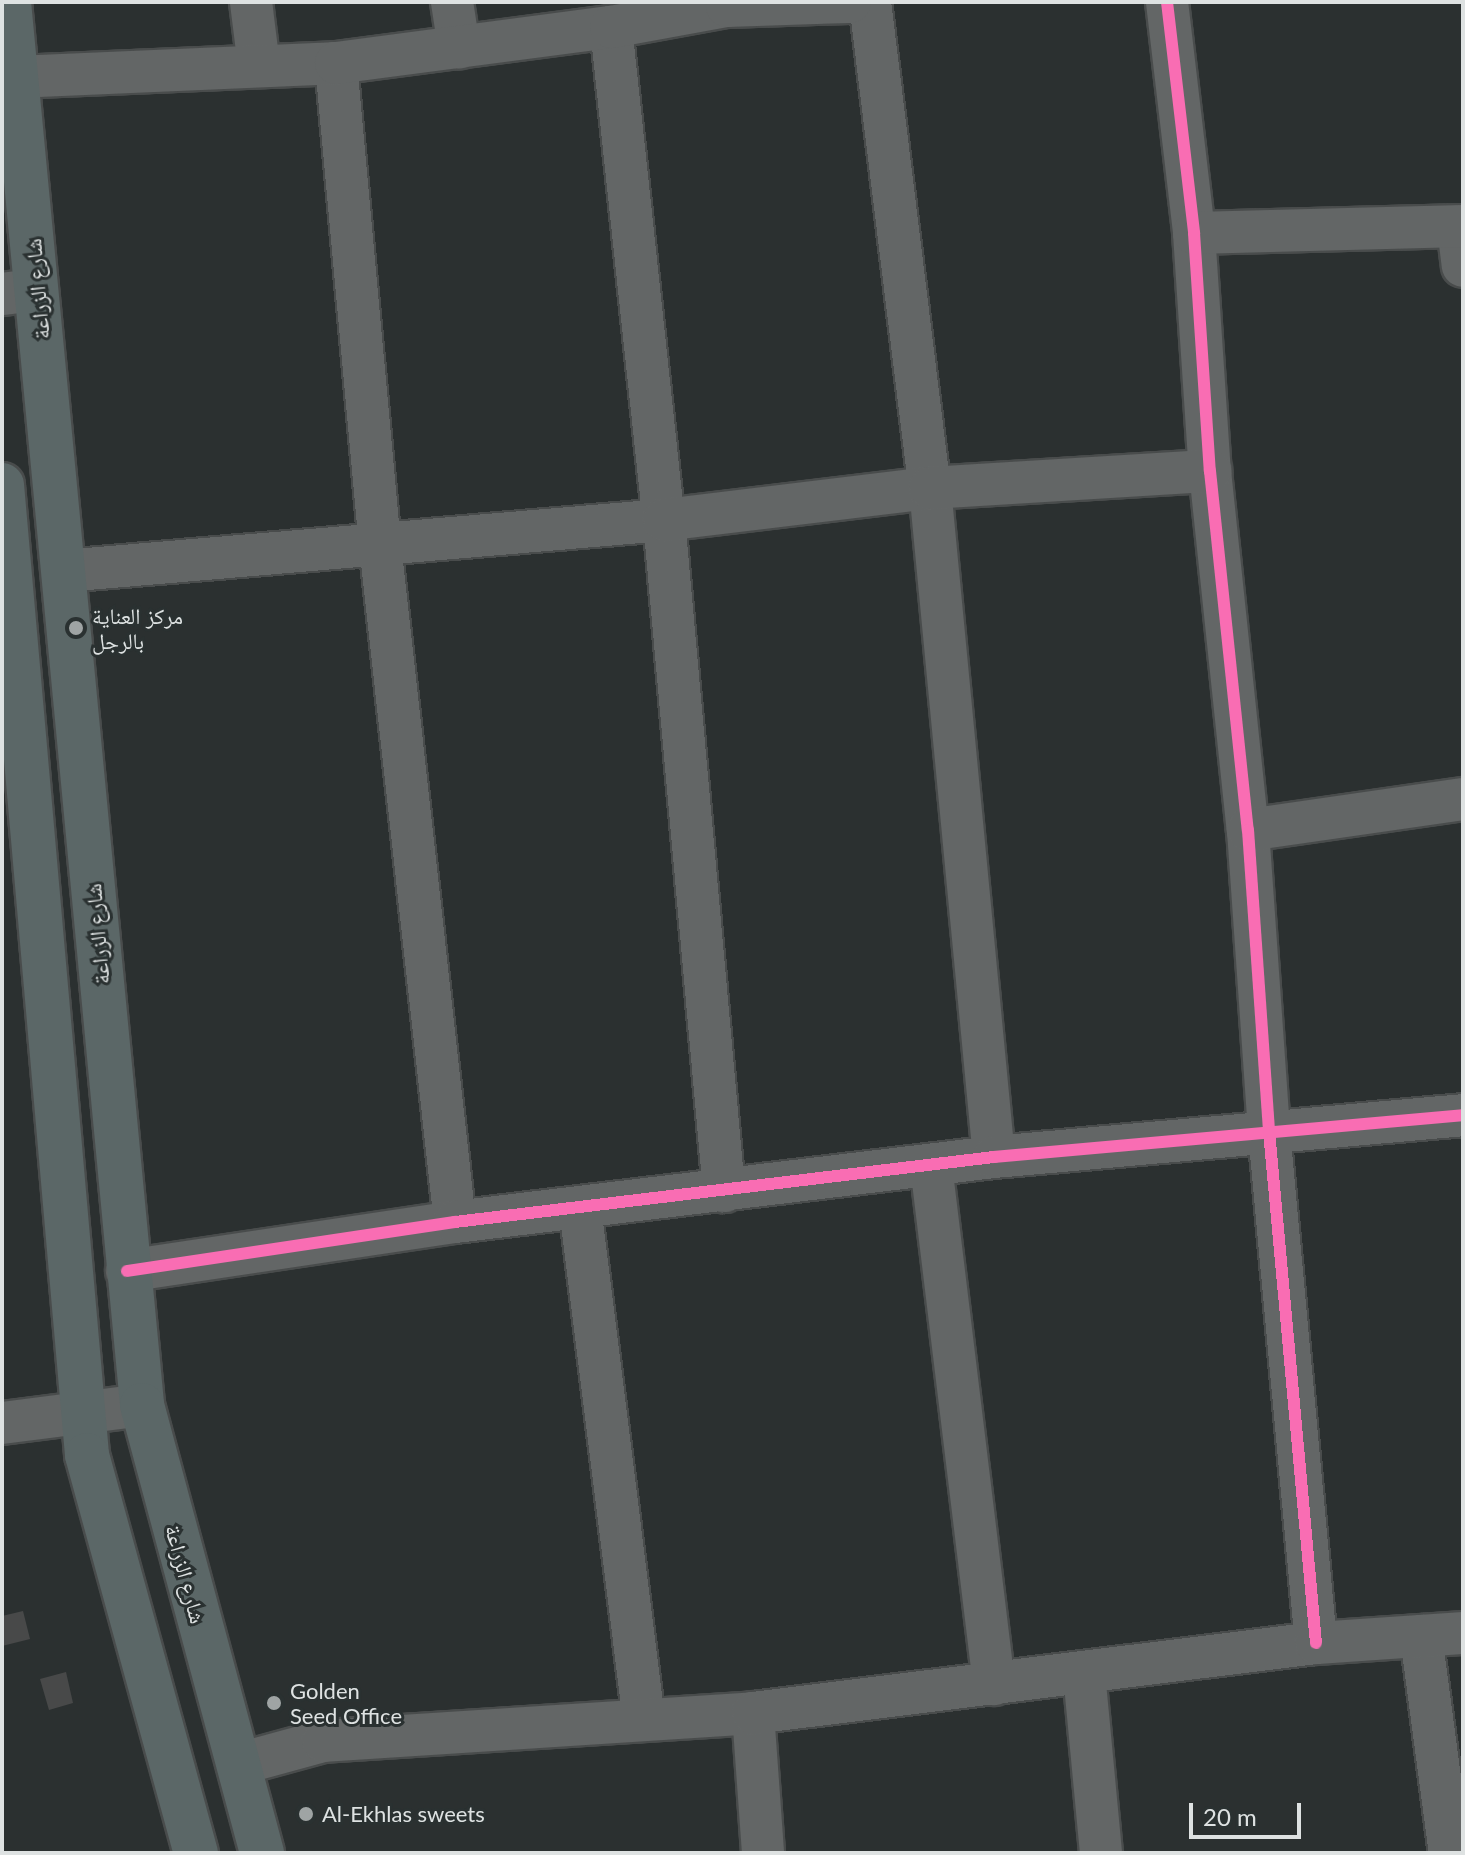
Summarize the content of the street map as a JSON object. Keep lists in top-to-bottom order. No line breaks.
{"streets":{"main road":["شارع الزراعة"]},"places":["مركز العناية بالرجل","Golden Seed Office","Al-Ekhlas sweets"],"scale_bar":"20 m"}
